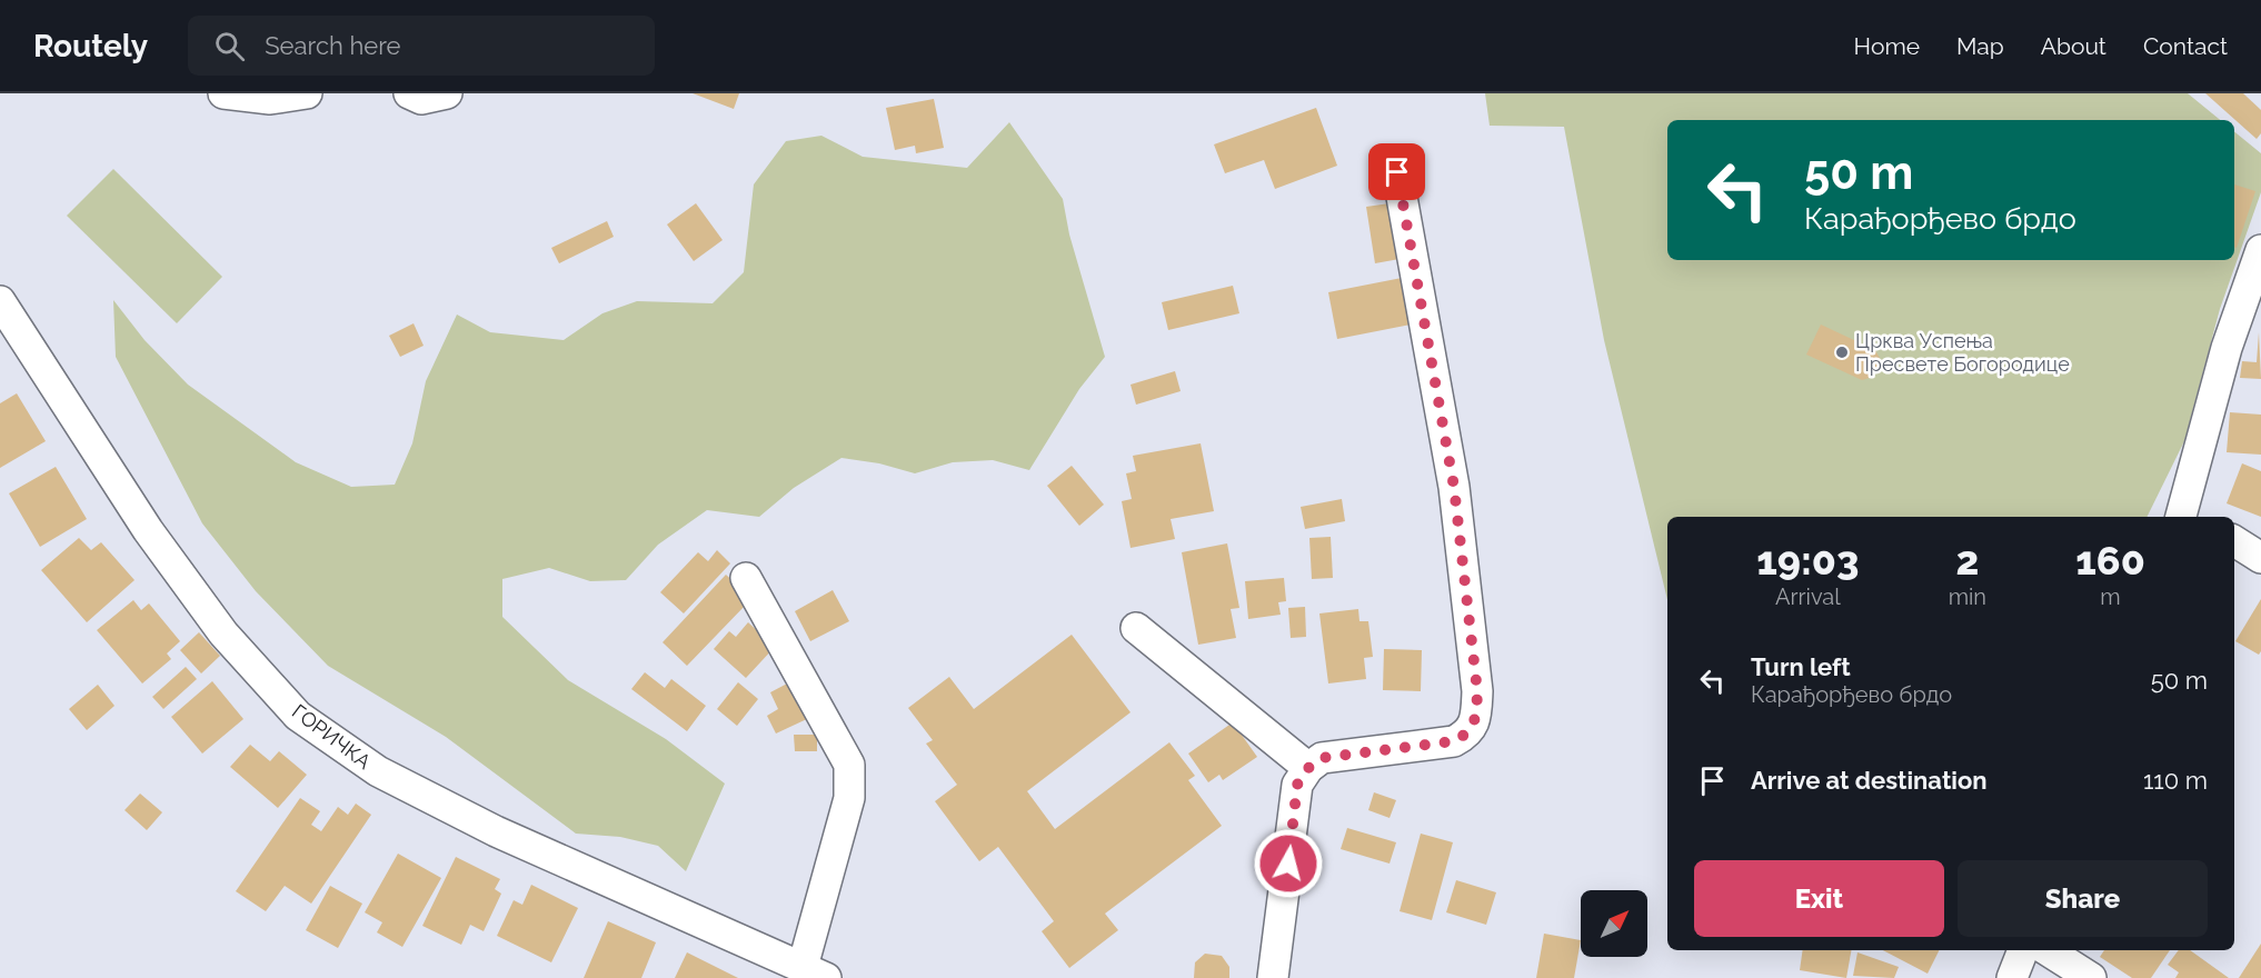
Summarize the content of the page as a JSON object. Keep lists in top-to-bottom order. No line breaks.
{"streets":{"street":["ГОРИЧКА"]},"places":["Црква Успења Пресвете Богородице"],"north":"top right","page":{"header":"Routely","search":"Search here","nav":["Home","Map","About","Contact"],"turn":["50 m","Карађорђево брдо"],"eta":["19:03","Arrival","2","min","160","m"],"list":[{"name":"Turn left","note":"Карађорђево брдо","value":"50 m"},{"name":"Arrive at destination","value":"110 m"}],"buttons":["Exit","Share"]}}
